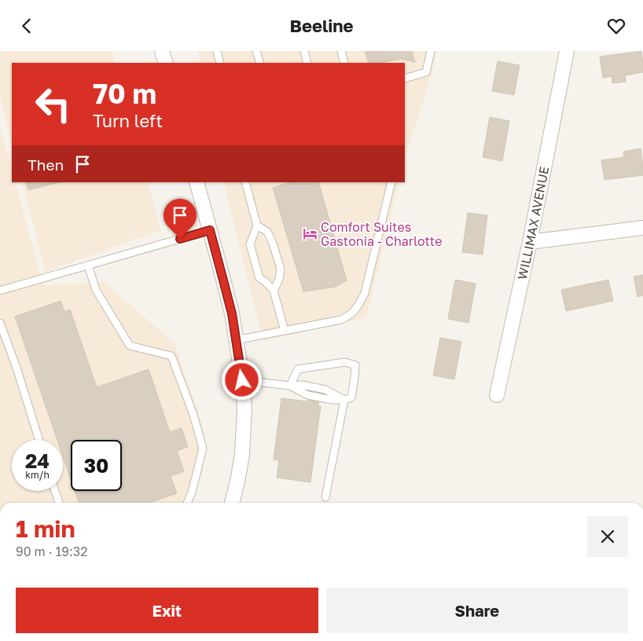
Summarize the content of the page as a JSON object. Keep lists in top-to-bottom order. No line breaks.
{"streets":{"street":["WILLIMAX AVENUE"]},"places":{"hotel":["Comfort Suites Gastonia - Charlotte"]},"page":{"header":"Beeline","turn":["70 m","Turn left"],"then":"Then","speed":"24 km/h","limit":"30","heading":["1 min","90 m · 19:32"],"buttons":["Exit","Share"]}}
